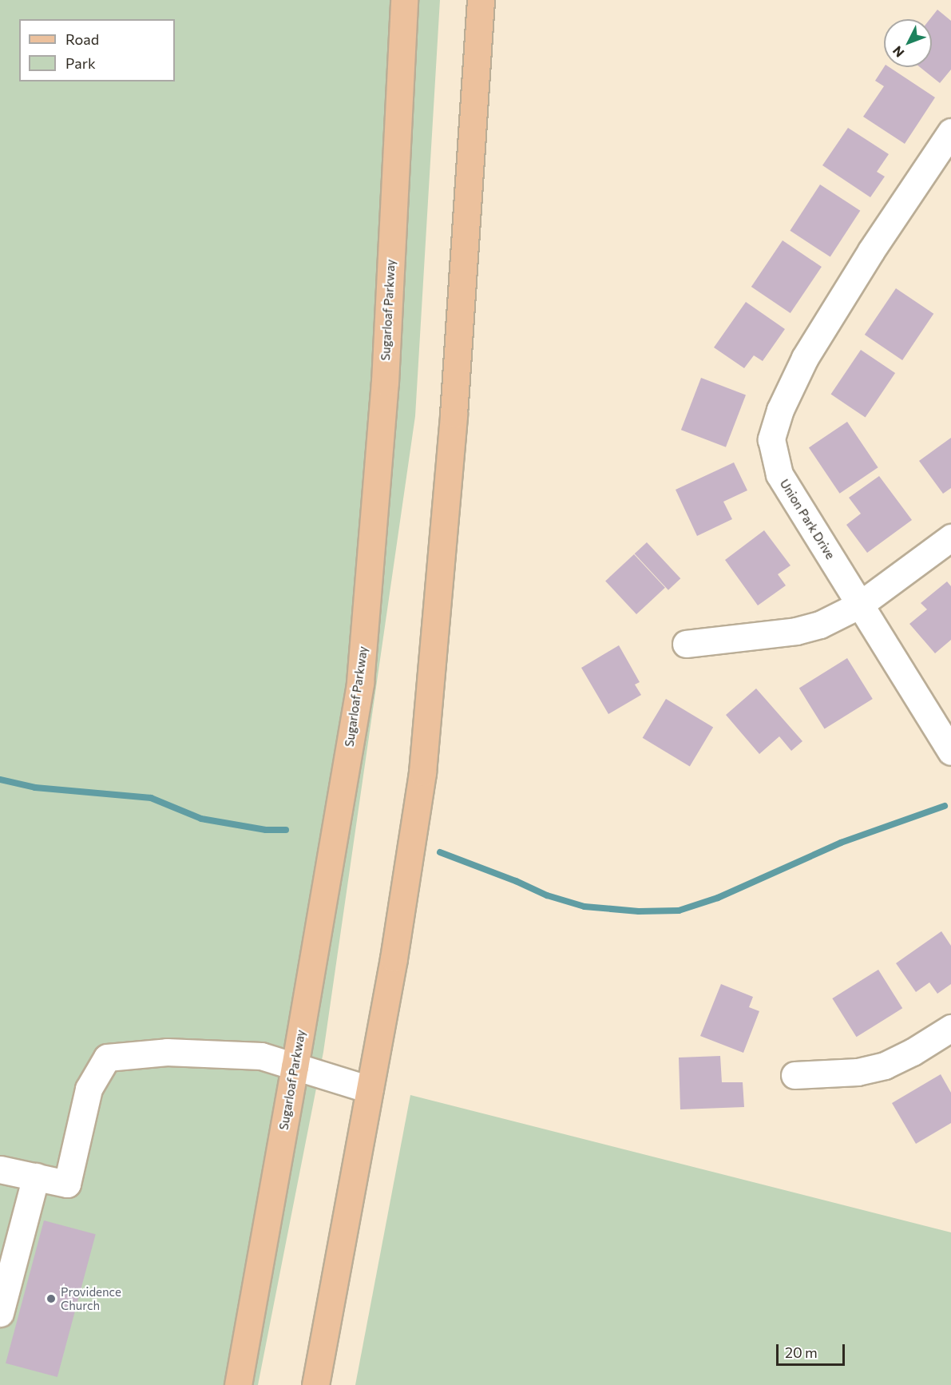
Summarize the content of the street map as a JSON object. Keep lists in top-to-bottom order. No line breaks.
{"streets":{"main road":["Sugarloaf Parkway"],"street":["Union Park Drive"]},"places":["Providence Church"],"legend":["Road","Park"],"scale_bar":"20 m","north":"bottom left"}
